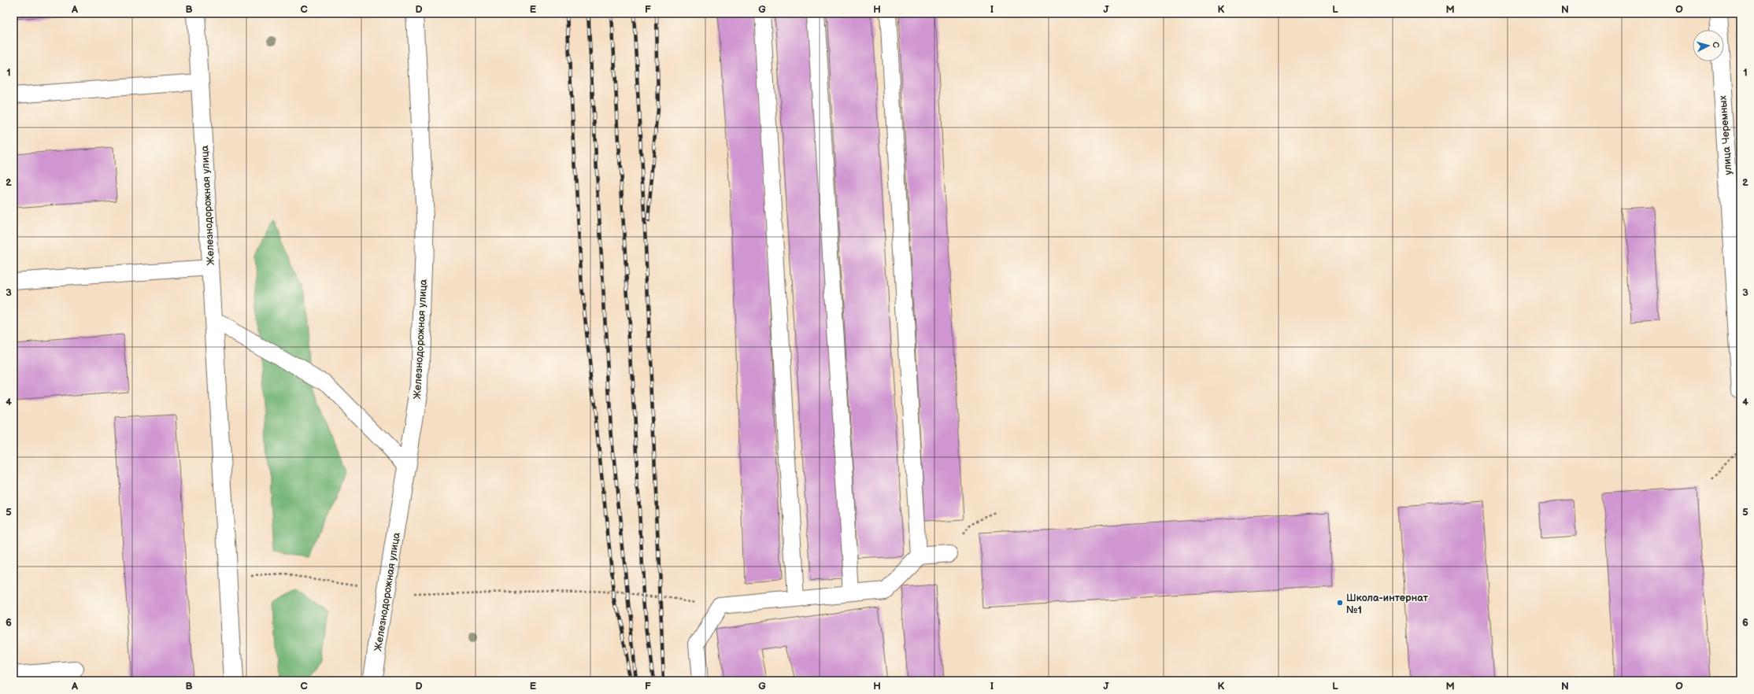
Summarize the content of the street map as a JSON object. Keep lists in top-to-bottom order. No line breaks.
{"streets":{"street":["улица Черемных","Железнодорожная улица"]},"places":["Школа-интернат №1"],"north":"right","grid":{"columns":["A","B","C","D","E","F","G","H","I","J","K","L","M","N","O"],"rows":["1","2","3","4","5","6"]}}
